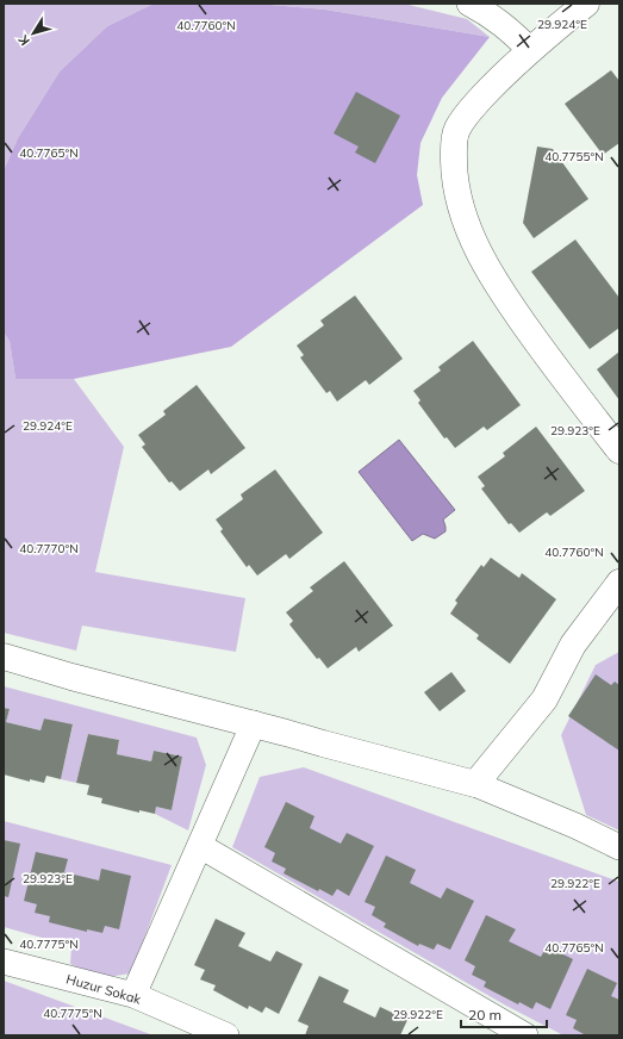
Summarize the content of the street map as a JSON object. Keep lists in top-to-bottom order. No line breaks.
{"streets":{"street":["Huzur Sokak"]},"scale_bar":"20 m","north":"bottom left","coordinates":["29.924°E","40.7760°N","40.7765°N","40.7755°N","29.923°E","40.7770°N","29.922°E","40.7775°N"]}
